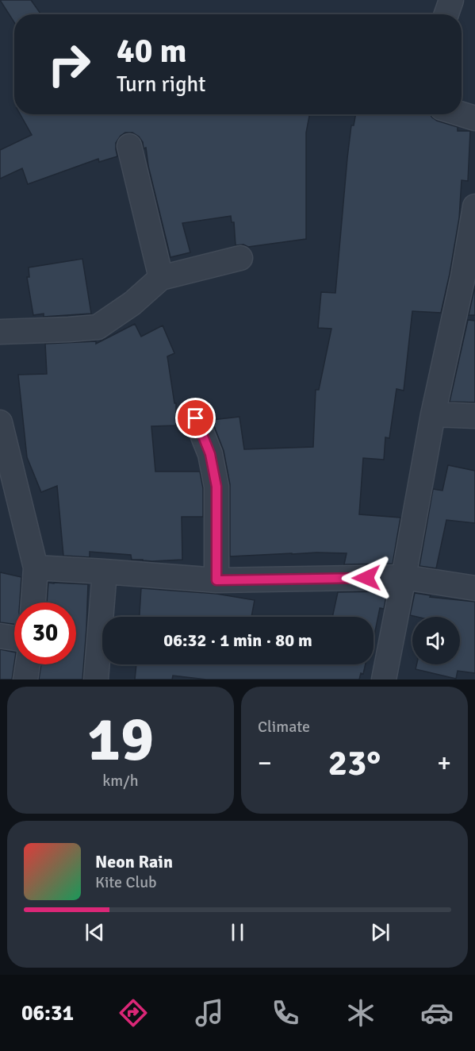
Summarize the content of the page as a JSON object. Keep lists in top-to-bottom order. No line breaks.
{"page":{"turn":["40 m","Turn right"],"limit":"30","trip":"06:32 · 1 min · 80 m","tile":[["19","km/h"],"Climate"],"heat":["−","23°","+"],"song":["Neon Rain","Kite Club"],"tabs":"06:31"}}
